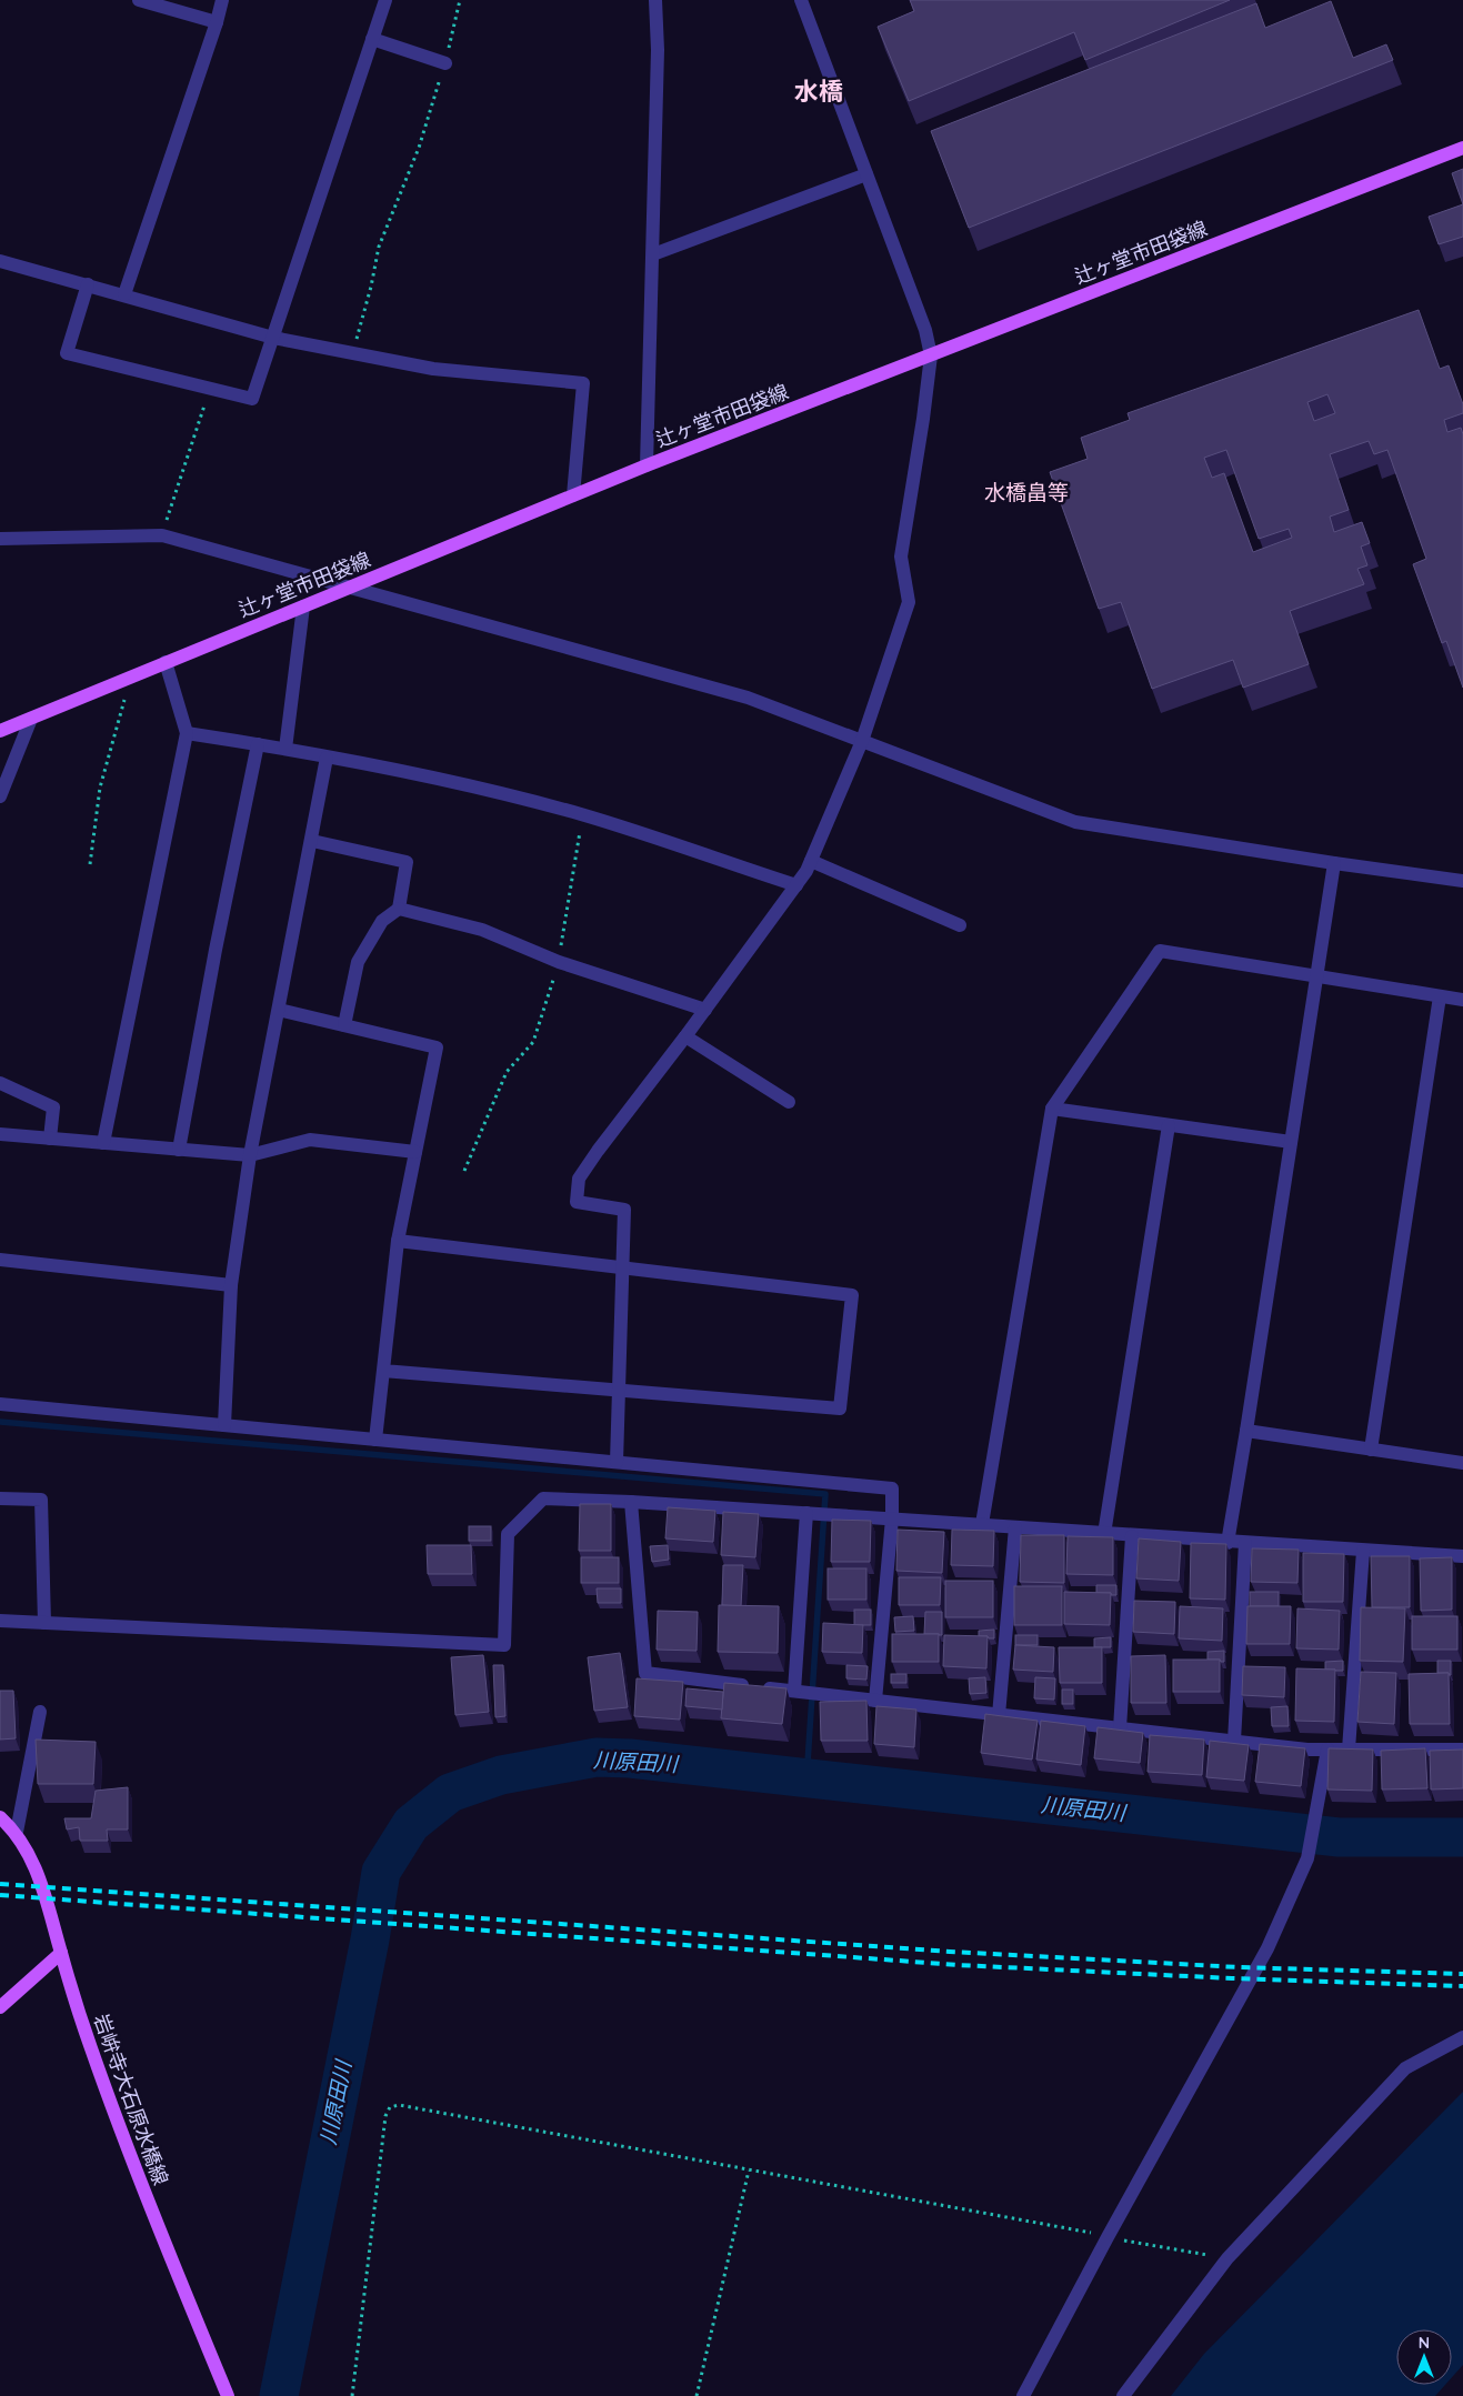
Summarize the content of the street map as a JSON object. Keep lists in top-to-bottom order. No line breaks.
{"streets":{"main road":["辻ヶ堂市田袋線","岩峅寺大石原水橋線"]},"districts":["水橋","水橋畠等"],"water":["川原田川"],"north":"top"}
